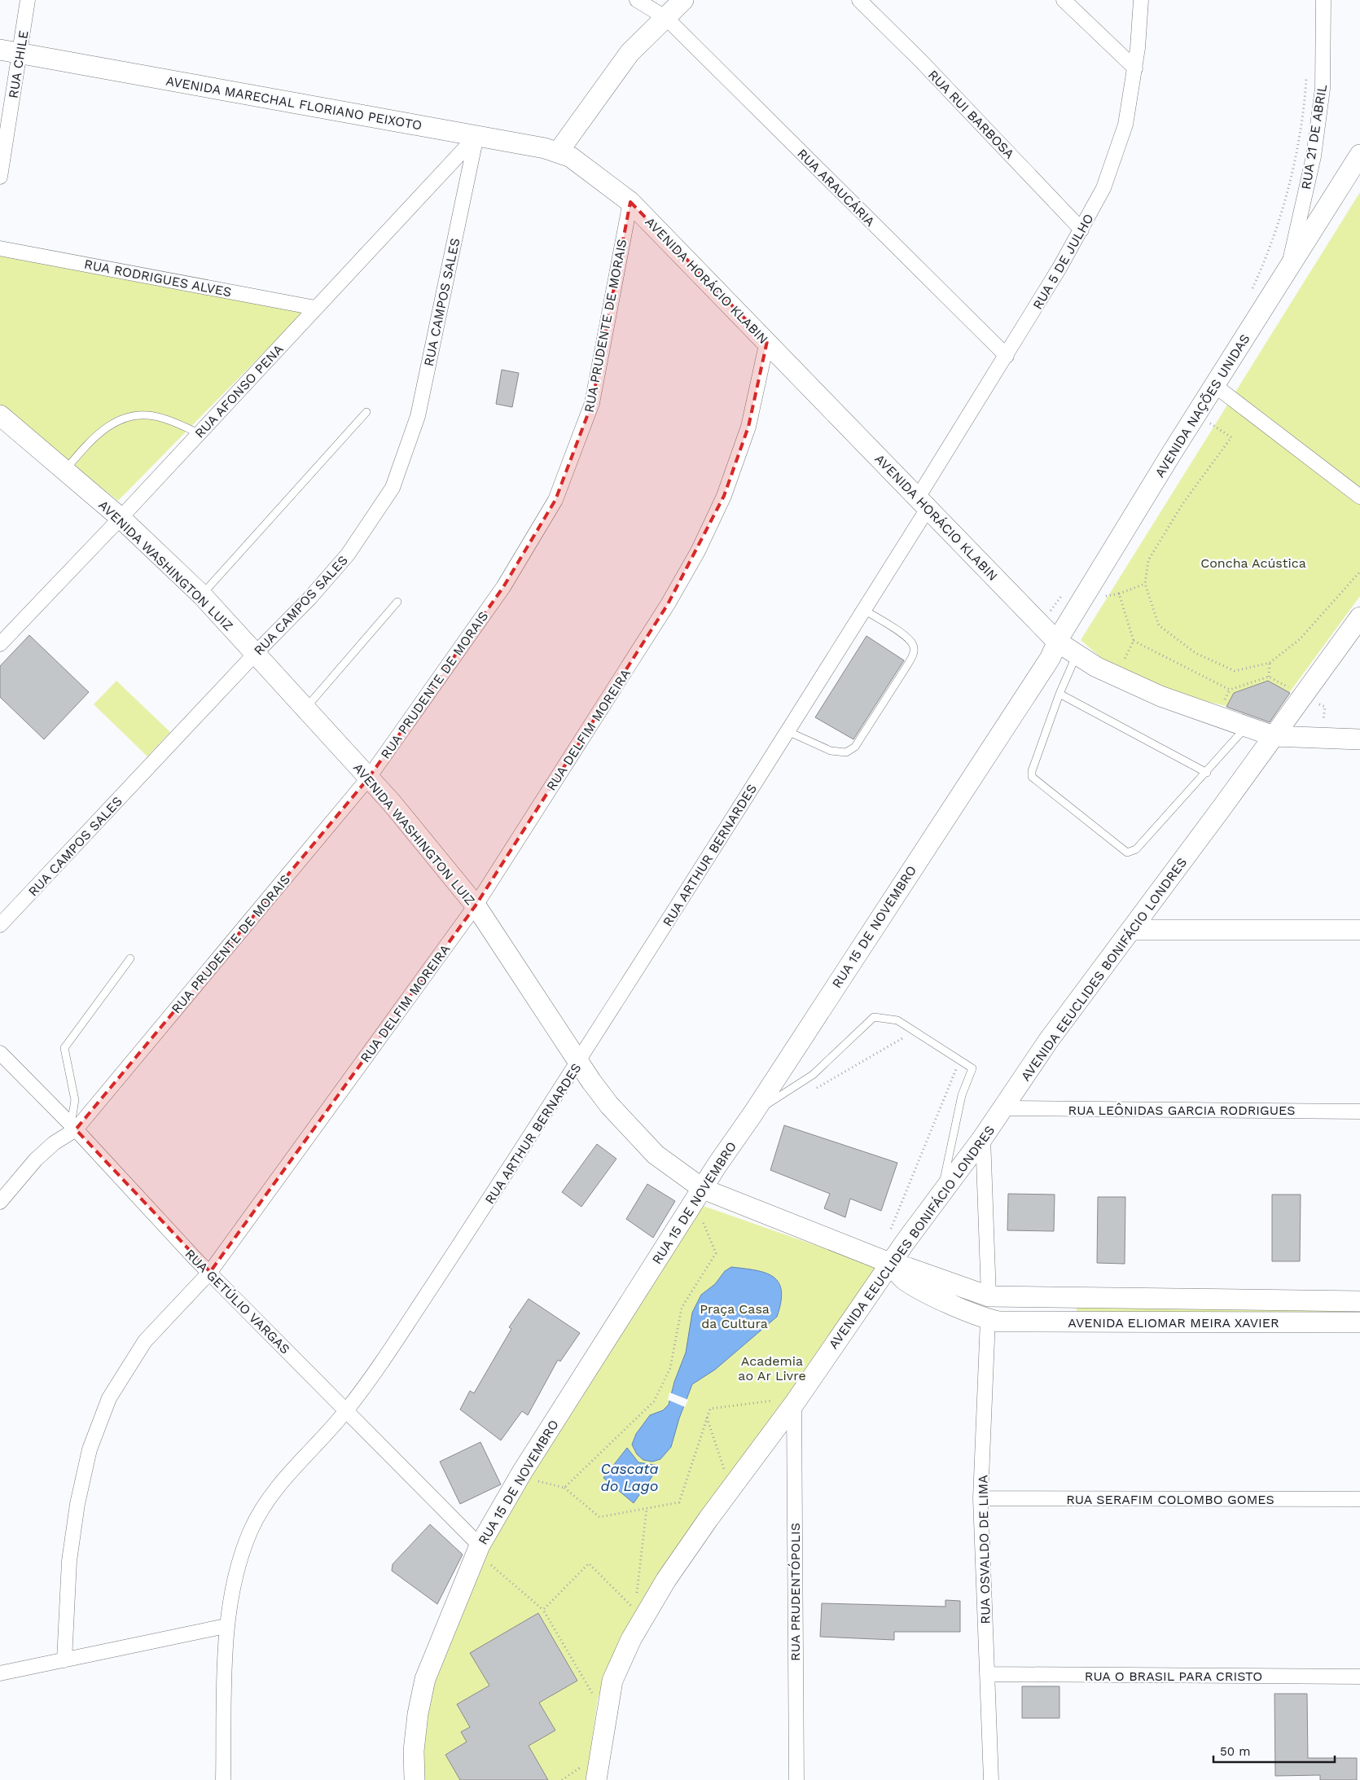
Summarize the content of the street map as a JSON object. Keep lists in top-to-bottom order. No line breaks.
{"streets":{"main road":["AVENIDA MARECHAL FLORIANO PEIXOTO","AVENIDA HORÁCIO KLABIN","AVENIDA NAÇÕES UNIDAS","AVENIDA WASHINGTON LUIZ","RUA 15 DE NOVEMBRO","AVENIDA EEUCLIDES BONIFÁCIO LONDRES","AVENIDA ELIOMAR MEIRA XAVIER"],"street":["RUA CHILE","RUA RUI BARBOSA","RUA 21 DE ABRIL","RUA ARAUCÁRIA","RUA 5 DE JULHO","RUA RODRIGUES ALVES","RUA CAMPOS SALES","RUA PRUDENTE DE MORAIS","RUA AFONSO PENA","RUA DELFIM MOREIRA","RUA ARTHUR BERNARDES","RUA LEÔNIDAS GARCIA RODRIGUES","RUA GETÚLIO VARGAS","RUA SERAFIM COLOMBO GOMES","RUA OSVALDO DE LIMA","RUA PRUDENTÓPOLIS","RUA O BRASIL PARA CRISTO"]},"crossings":[["RUA CHILE","AVENIDA MARECHAL FLORIANO PEIXOTO"],["AVENIDA MARECHAL FLORIANO PEIXOTO","AVENIDA HORÁCIO KLABIN"],["AVENIDA MARECHAL FLORIANO PEIXOTO","RUA CAMPOS SALES"],["AVENIDA MARECHAL FLORIANO PEIXOTO","RUA AFONSO PENA"],["RUA RUI BARBOSA","RUA 5 DE JULHO"],["RUA 21 DE ABRIL","AVENIDA NAÇÕES UNIDAS"],["RUA ARAUCÁRIA","RUA 5 DE JULHO"],["RUA 5 DE JULHO","AVENIDA HORÁCIO KLABIN"],["RUA 5 DE JULHO","RUA ARTHUR BERNARDES"],["RUA RODRIGUES ALVES","RUA AFONSO PENA"],["AVENIDA HORÁCIO KLABIN","RUA PRUDENTE DE MORAIS"],["AVENIDA HORÁCIO KLABIN","AVENIDA NAÇÕES UNIDAS"],["AVENIDA HORÁCIO KLABIN","RUA DELFIM MOREIRA"],["AVENIDA HORÁCIO KLABIN","RUA ARTHUR BERNARDES"],["AVENIDA HORÁCIO KLABIN","RUA 15 DE NOVEMBRO"],["AVENIDA HORÁCIO KLABIN","AVENIDA EEUCLIDES BONIFÁCIO LONDRES"],["RUA CAMPOS SALES","RUA AFONSO PENA"],["RUA CAMPOS SALES","AVENIDA WASHINGTON LUIZ"],["RUA PRUDENTE DE MORAIS","AVENIDA WASHINGTON LUIZ"],["RUA PRUDENTE DE MORAIS","RUA GETÚLIO VARGAS"],["RUA AFONSO PENA","AVENIDA WASHINGTON LUIZ"],["AVENIDA NAÇÕES UNIDAS","RUA 15 DE NOVEMBRO"],["AVENIDA WASHINGTON LUIZ","RUA DELFIM MOREIRA"],["AVENIDA WASHINGTON LUIZ","RUA ARTHUR BERNARDES"],["AVENIDA WASHINGTON LUIZ","RUA 15 DE NOVEMBRO"],["AVENIDA WASHINGTON LUIZ","AVENIDA EEUCLIDES BONIFÁCIO LONDRES"],["AVENIDA WASHINGTON LUIZ","AVENIDA ELIOMAR MEIRA XAVIER"],["RUA DELFIM MOREIRA","RUA GETÚLIO VARGAS"],["RUA ARTHUR BERNARDES","RUA GETÚLIO VARGAS"],["RUA 15 DE NOVEMBRO","RUA GETÚLIO VARGAS"],["AVENIDA EEUCLIDES BONIFÁCIO LONDRES","RUA LEÔNIDAS GARCIA RODRIGUES"],["AVENIDA EEUCLIDES BONIFÁCIO LONDRES","RUA PRUDENTÓPOLIS"],["AVENIDA ELIOMAR MEIRA XAVIER","RUA OSVALDO DE LIMA"],["RUA SERAFIM COLOMBO GOMES","RUA OSVALDO DE LIMA"],["RUA OSVALDO DE LIMA","RUA O BRASIL PARA CRISTO"]],"water":["Cascata do Lago"],"parks":["Concha Acústica","Praça Casa da Cultura","Academia ao Ar Livre"],"scale_bar":"50 m"}
